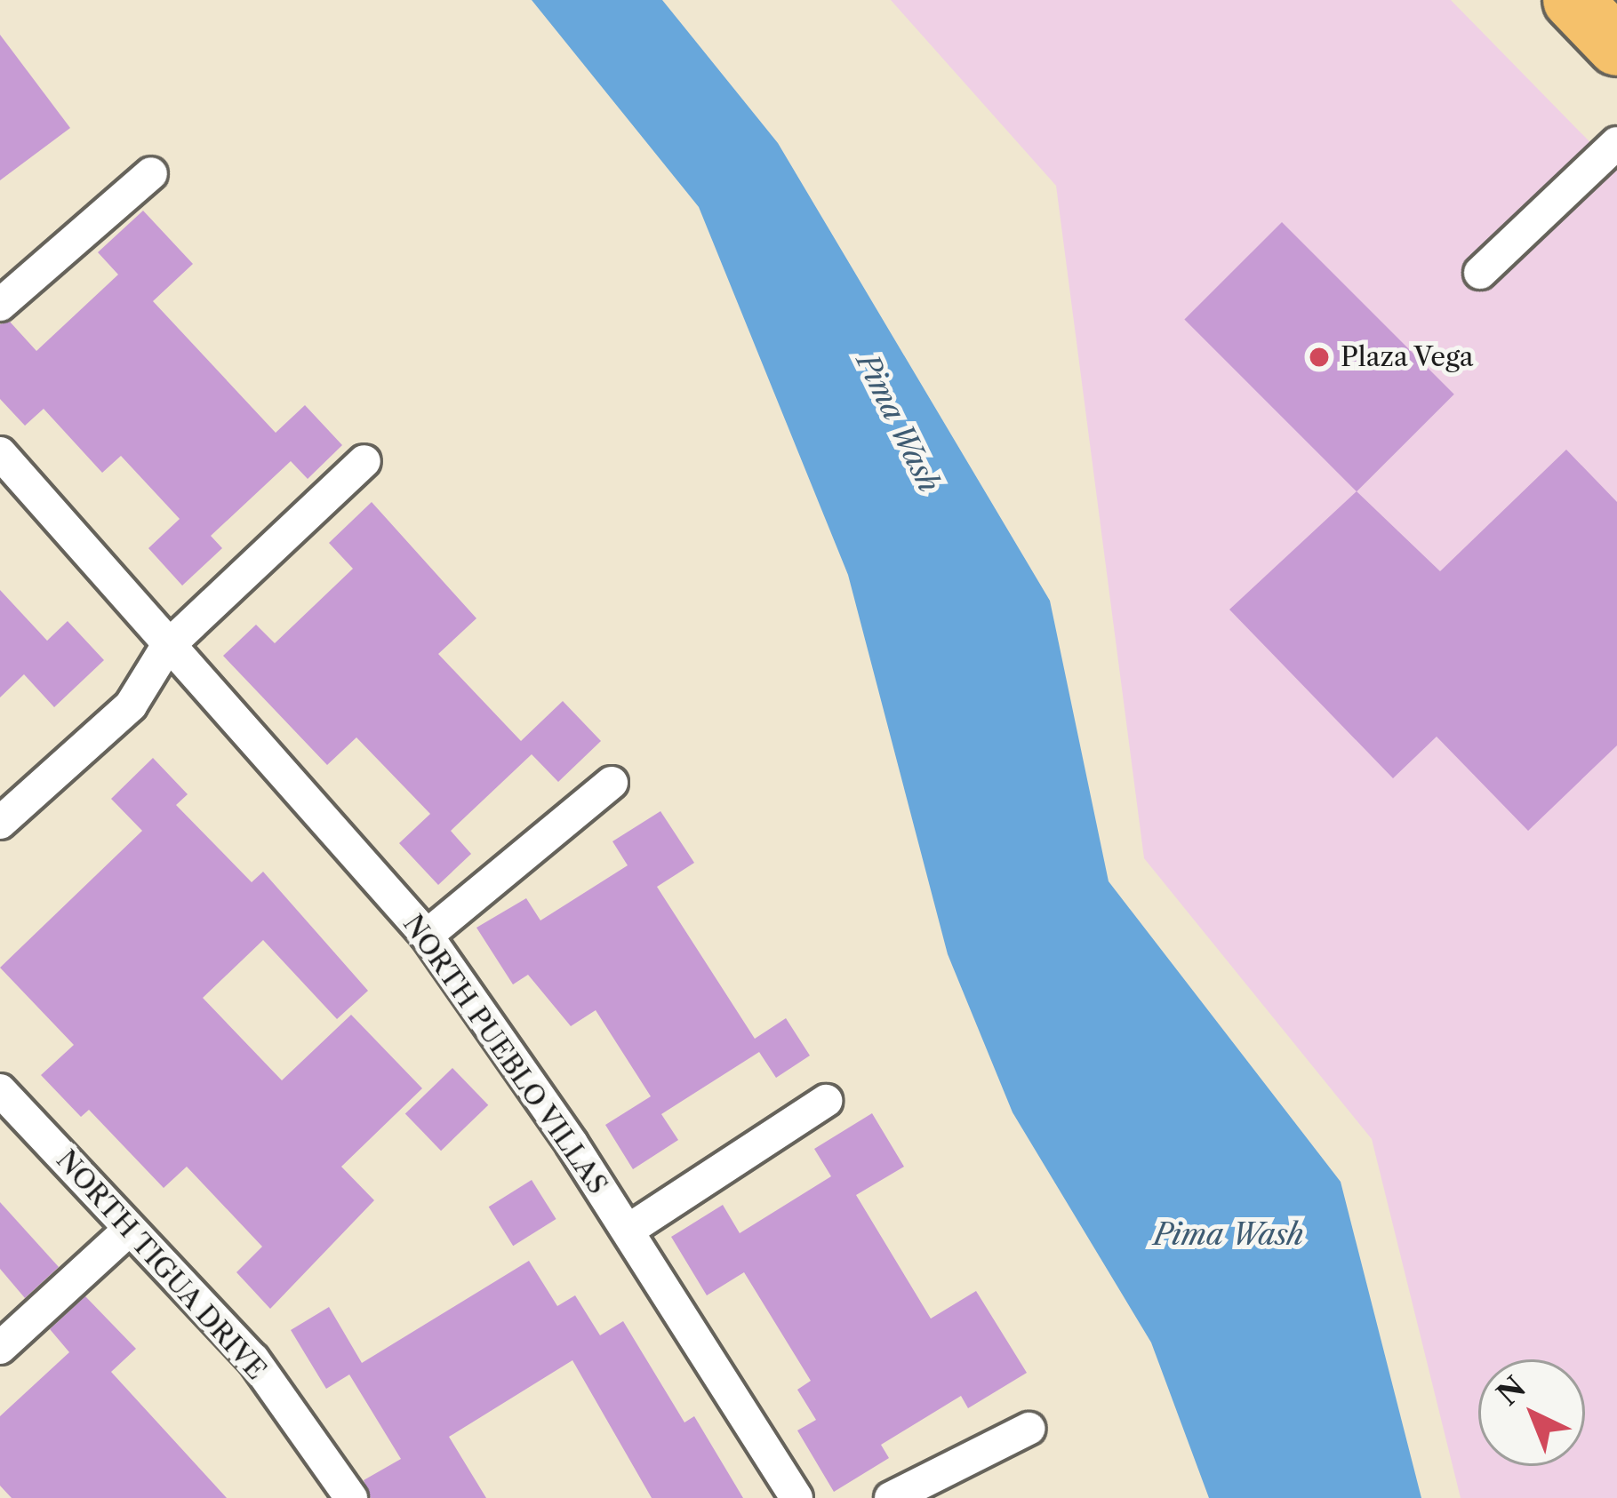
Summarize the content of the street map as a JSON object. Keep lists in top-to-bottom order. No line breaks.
{"streets":{"lane":["NORTH PUEBLO VILLAS","NORTH TIGUA DRIVE"]},"water":["Pima Wash"],"places":["Plaza Vega"],"north":"top left"}
